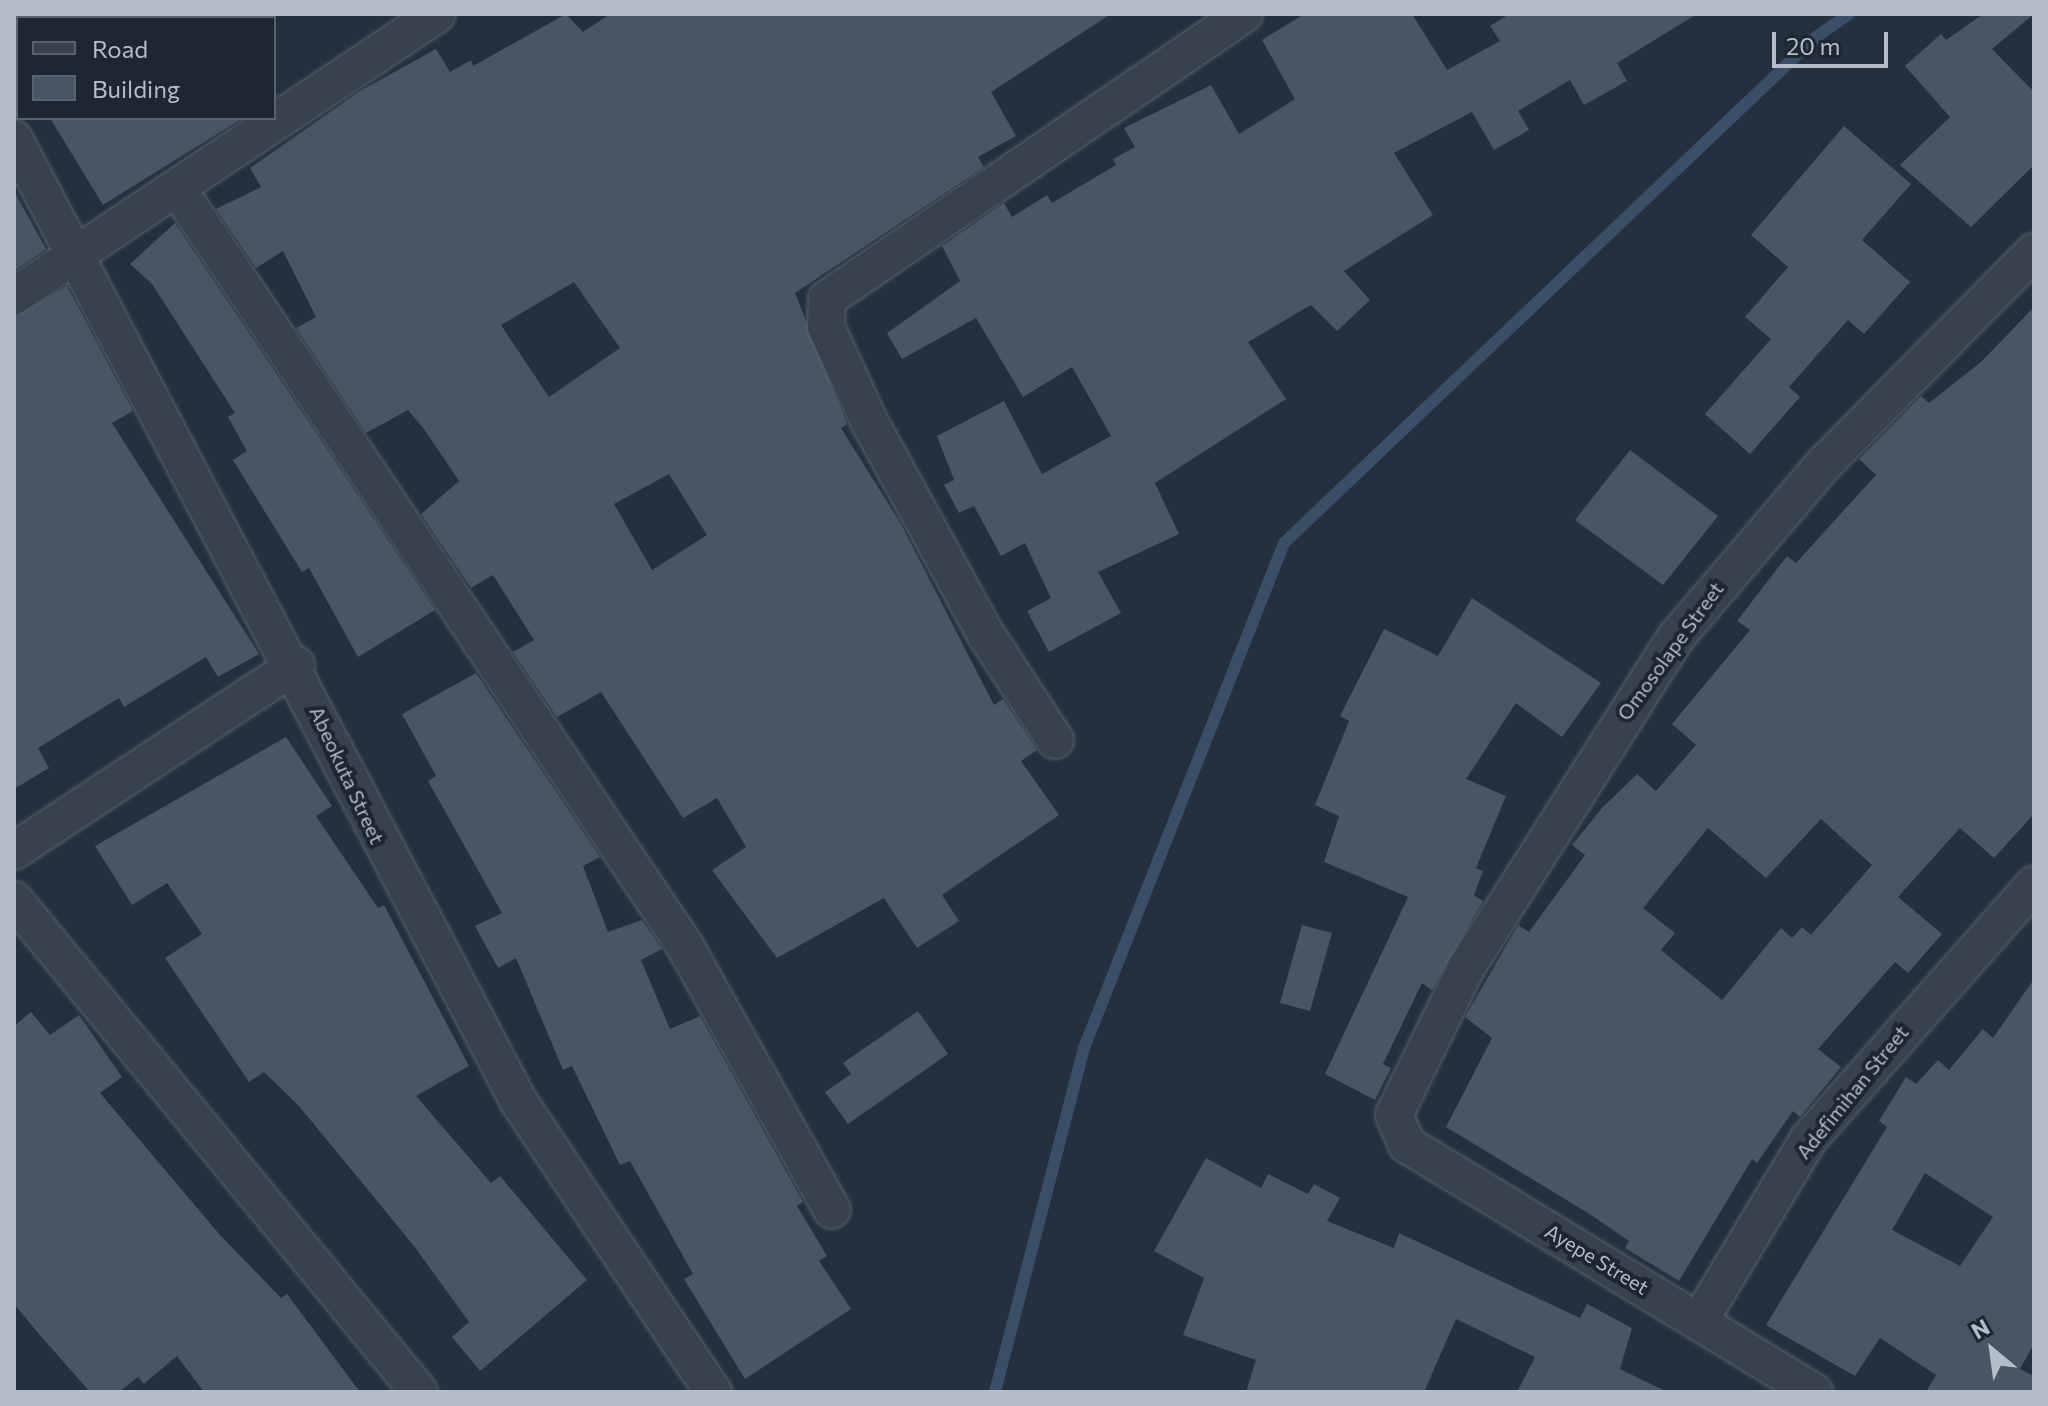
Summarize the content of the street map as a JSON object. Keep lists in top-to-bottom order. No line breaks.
{"streets":{"street":["Omosolape Street","Abeokuta Street","Adefimihan Street","Ayepe Street"]},"crossings":[["Omosolape Street","Ayepe Street"],["Adefimihan Street","Ayepe Street"]],"legend":["Road","Building"],"scale_bar":"20 m","north":"top left"}
